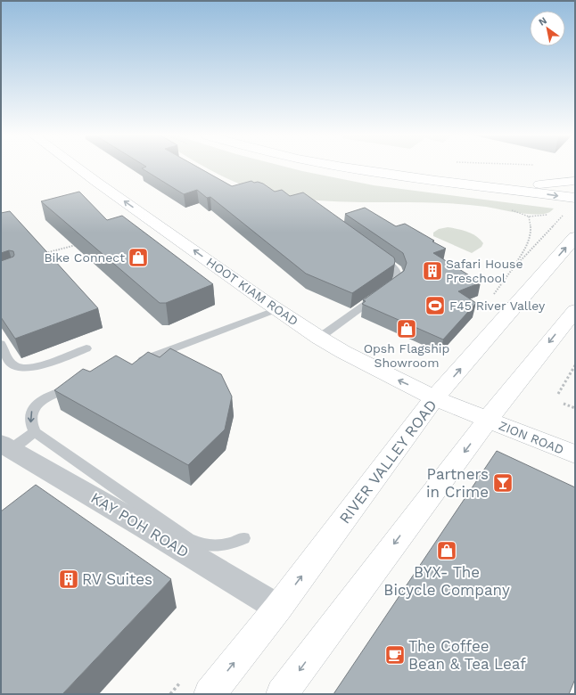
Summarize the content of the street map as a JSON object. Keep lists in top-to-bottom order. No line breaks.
{"streets":{"main road":["HOOT KIAM ROAD","ZION ROAD","RIVER VALLEY ROAD"],"street":["KAY POH ROAD"]},"crossings":[["HOOT KIAM ROAD","ZION ROAD"],["HOOT KIAM ROAD","RIVER VALLEY ROAD"],["RIVER VALLEY ROAD","KAY POH ROAD"]],"one_way":["HOOT KIAM ROAD"],"places":{"shop":["Bike Connect","Opsh Flagship Showroom","BYX- The Bicycle Company"],"building":["Safari House Preschool","RV Suites"],"sports":["F45 River Valley"],"bar":["Partners in Crime"],"cafe":["The Coffee Bean & Tea Leaf"]},"north":"top left"}
